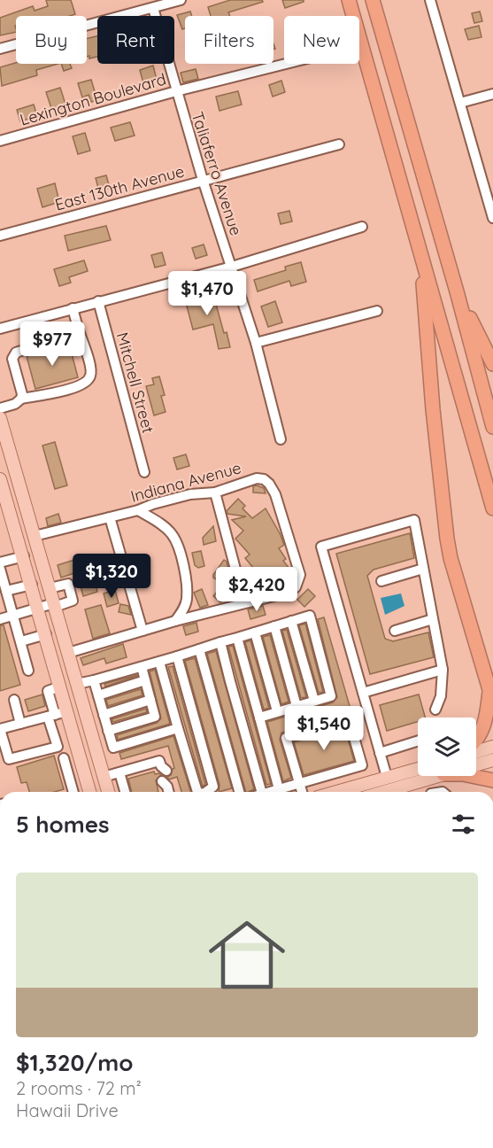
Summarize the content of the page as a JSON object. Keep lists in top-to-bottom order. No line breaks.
{"streets":{"street":["Lexington Boulevard","Taliaferro Avenue","East 130th Avenue","Mitchell Street","Indiana Avenue"]},"crossings":[["Lexington Boulevard","Taliaferro Avenue"],["Taliaferro Avenue","East 130th Avenue"]],"page":{"chip":["Buy","Rent","Filters","New"],"price":["$1,470","$977","$1,320","$2,420","$1,540"],"heading":"5 homes","list":[{"name":"$1,320/mo","note":"2 rooms · 72 m² · Hawaii Drive"}]}}
